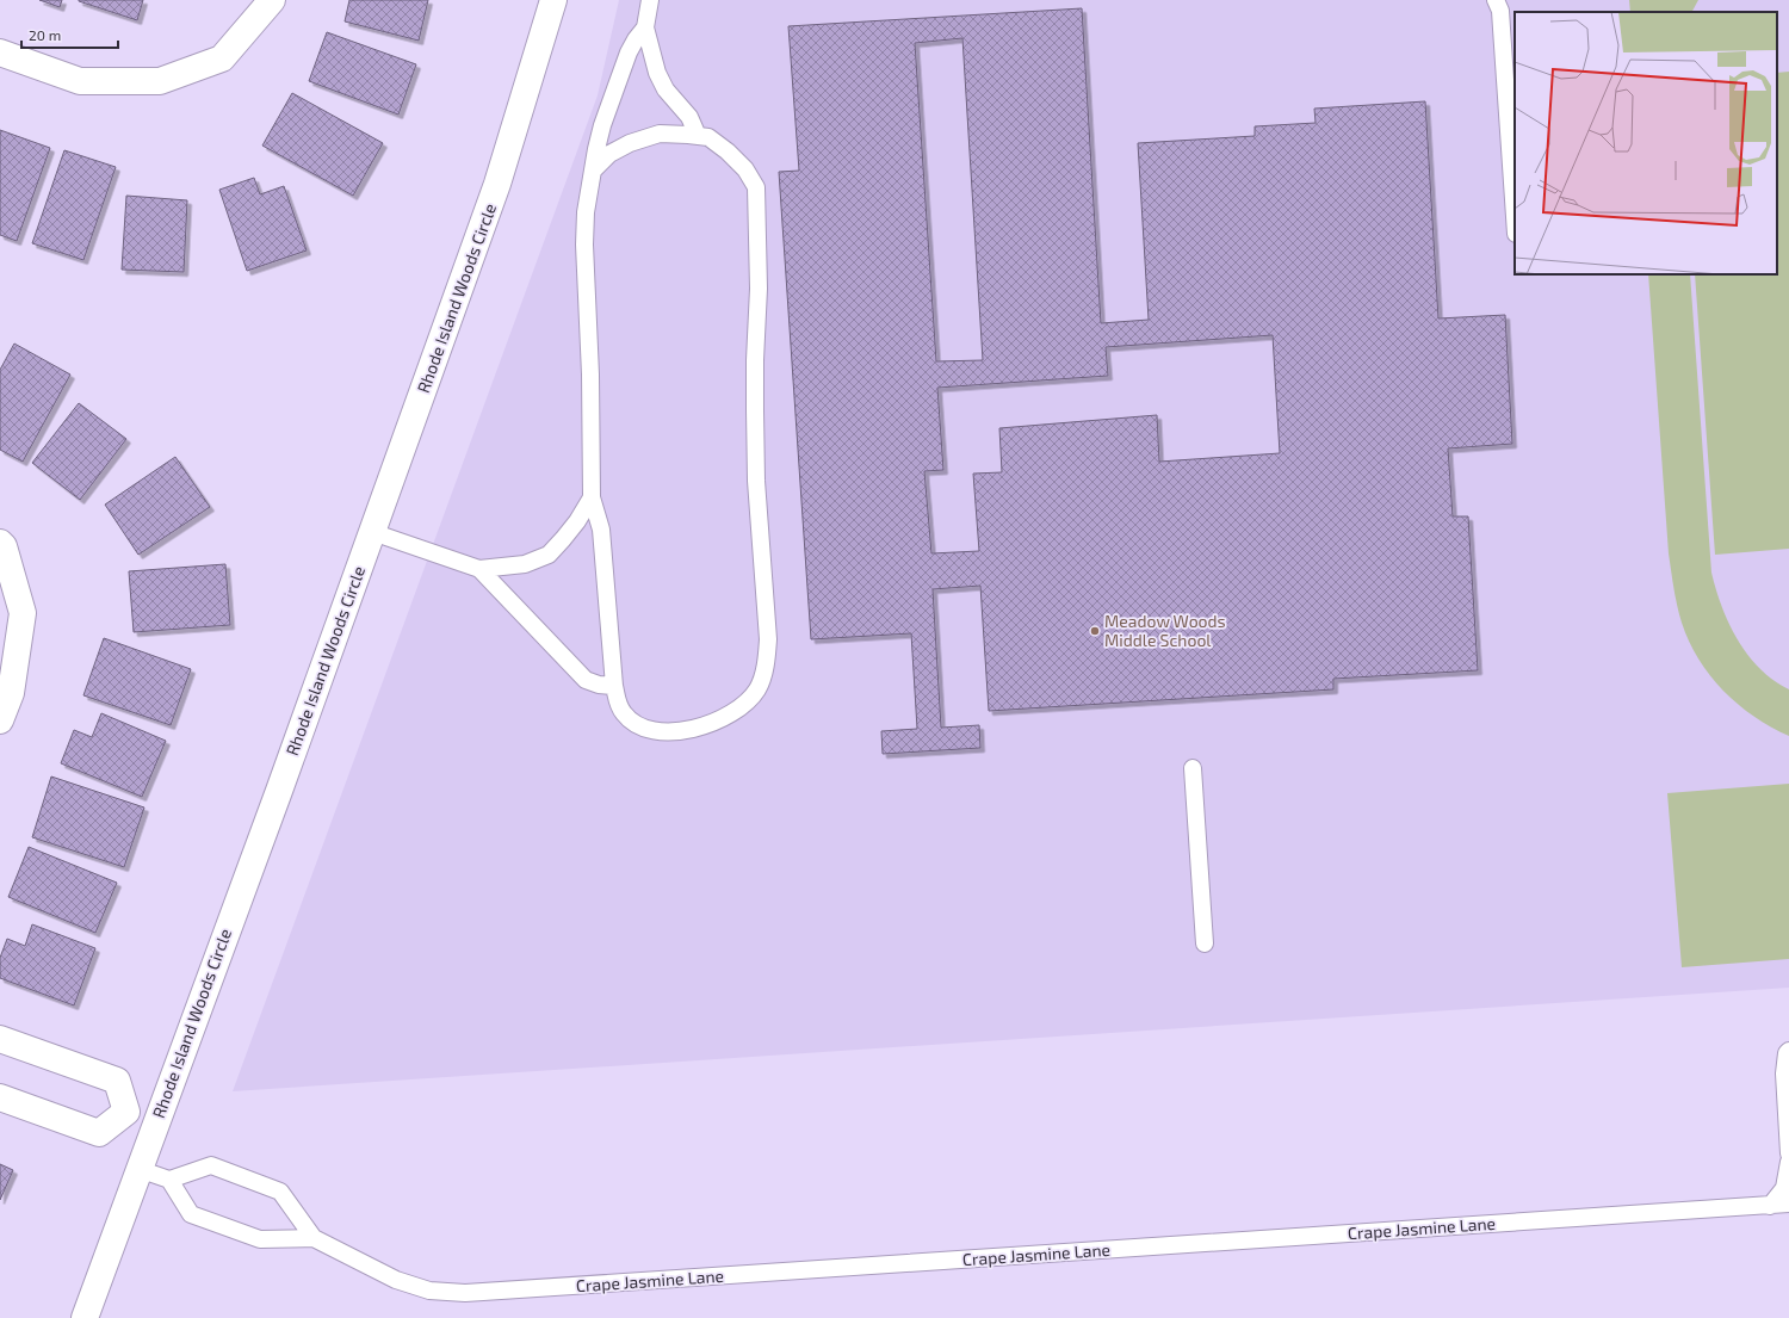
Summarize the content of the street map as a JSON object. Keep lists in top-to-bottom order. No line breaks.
{"streets":{"street":["Rhode Island Woods Circle"],"lane":["Crape Jasmine Lane"]},"places":["Meadow Woods Middle School"],"scale_bar":"20 m"}
